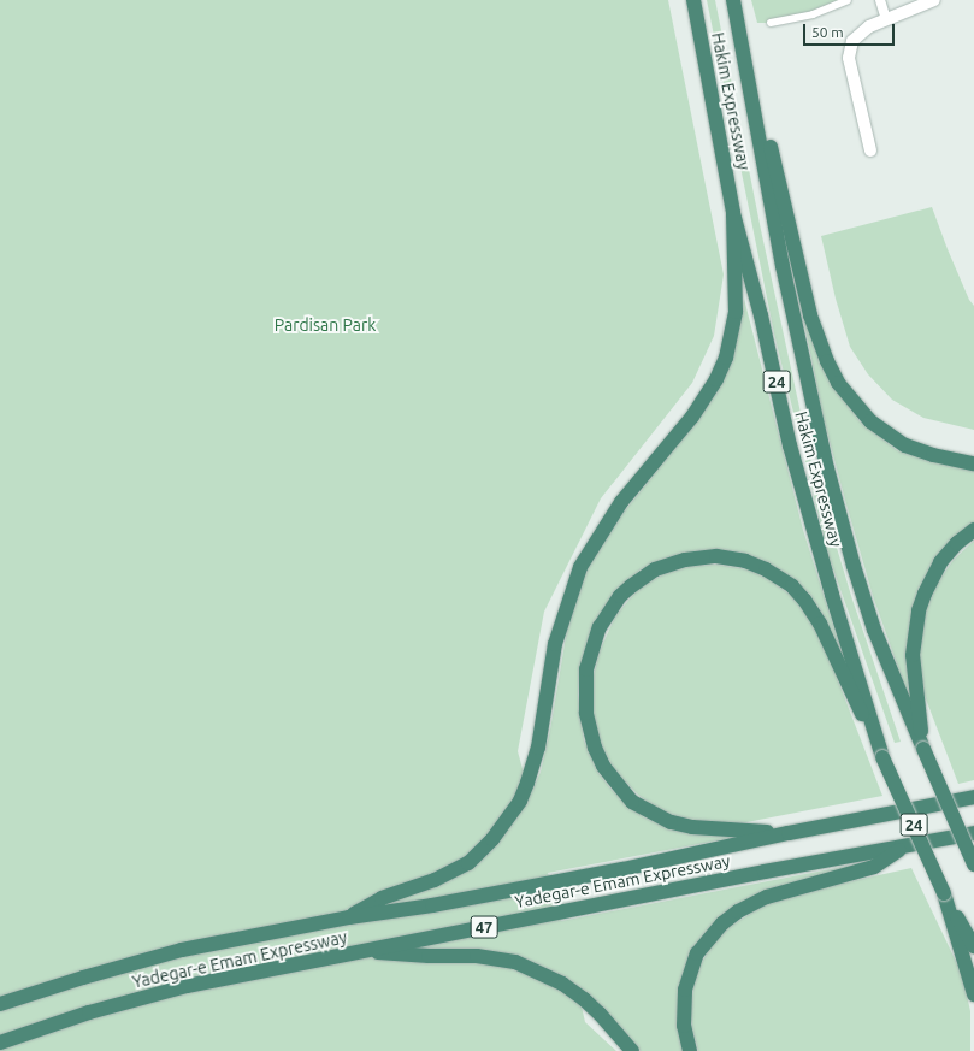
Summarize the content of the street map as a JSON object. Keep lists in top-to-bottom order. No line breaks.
{"streets":{"highway":["Hakim Expressway","24","Yadegar-e Emam Expressway","47"]},"parks":["Pardisan Park"],"scale_bar":"50 m"}
